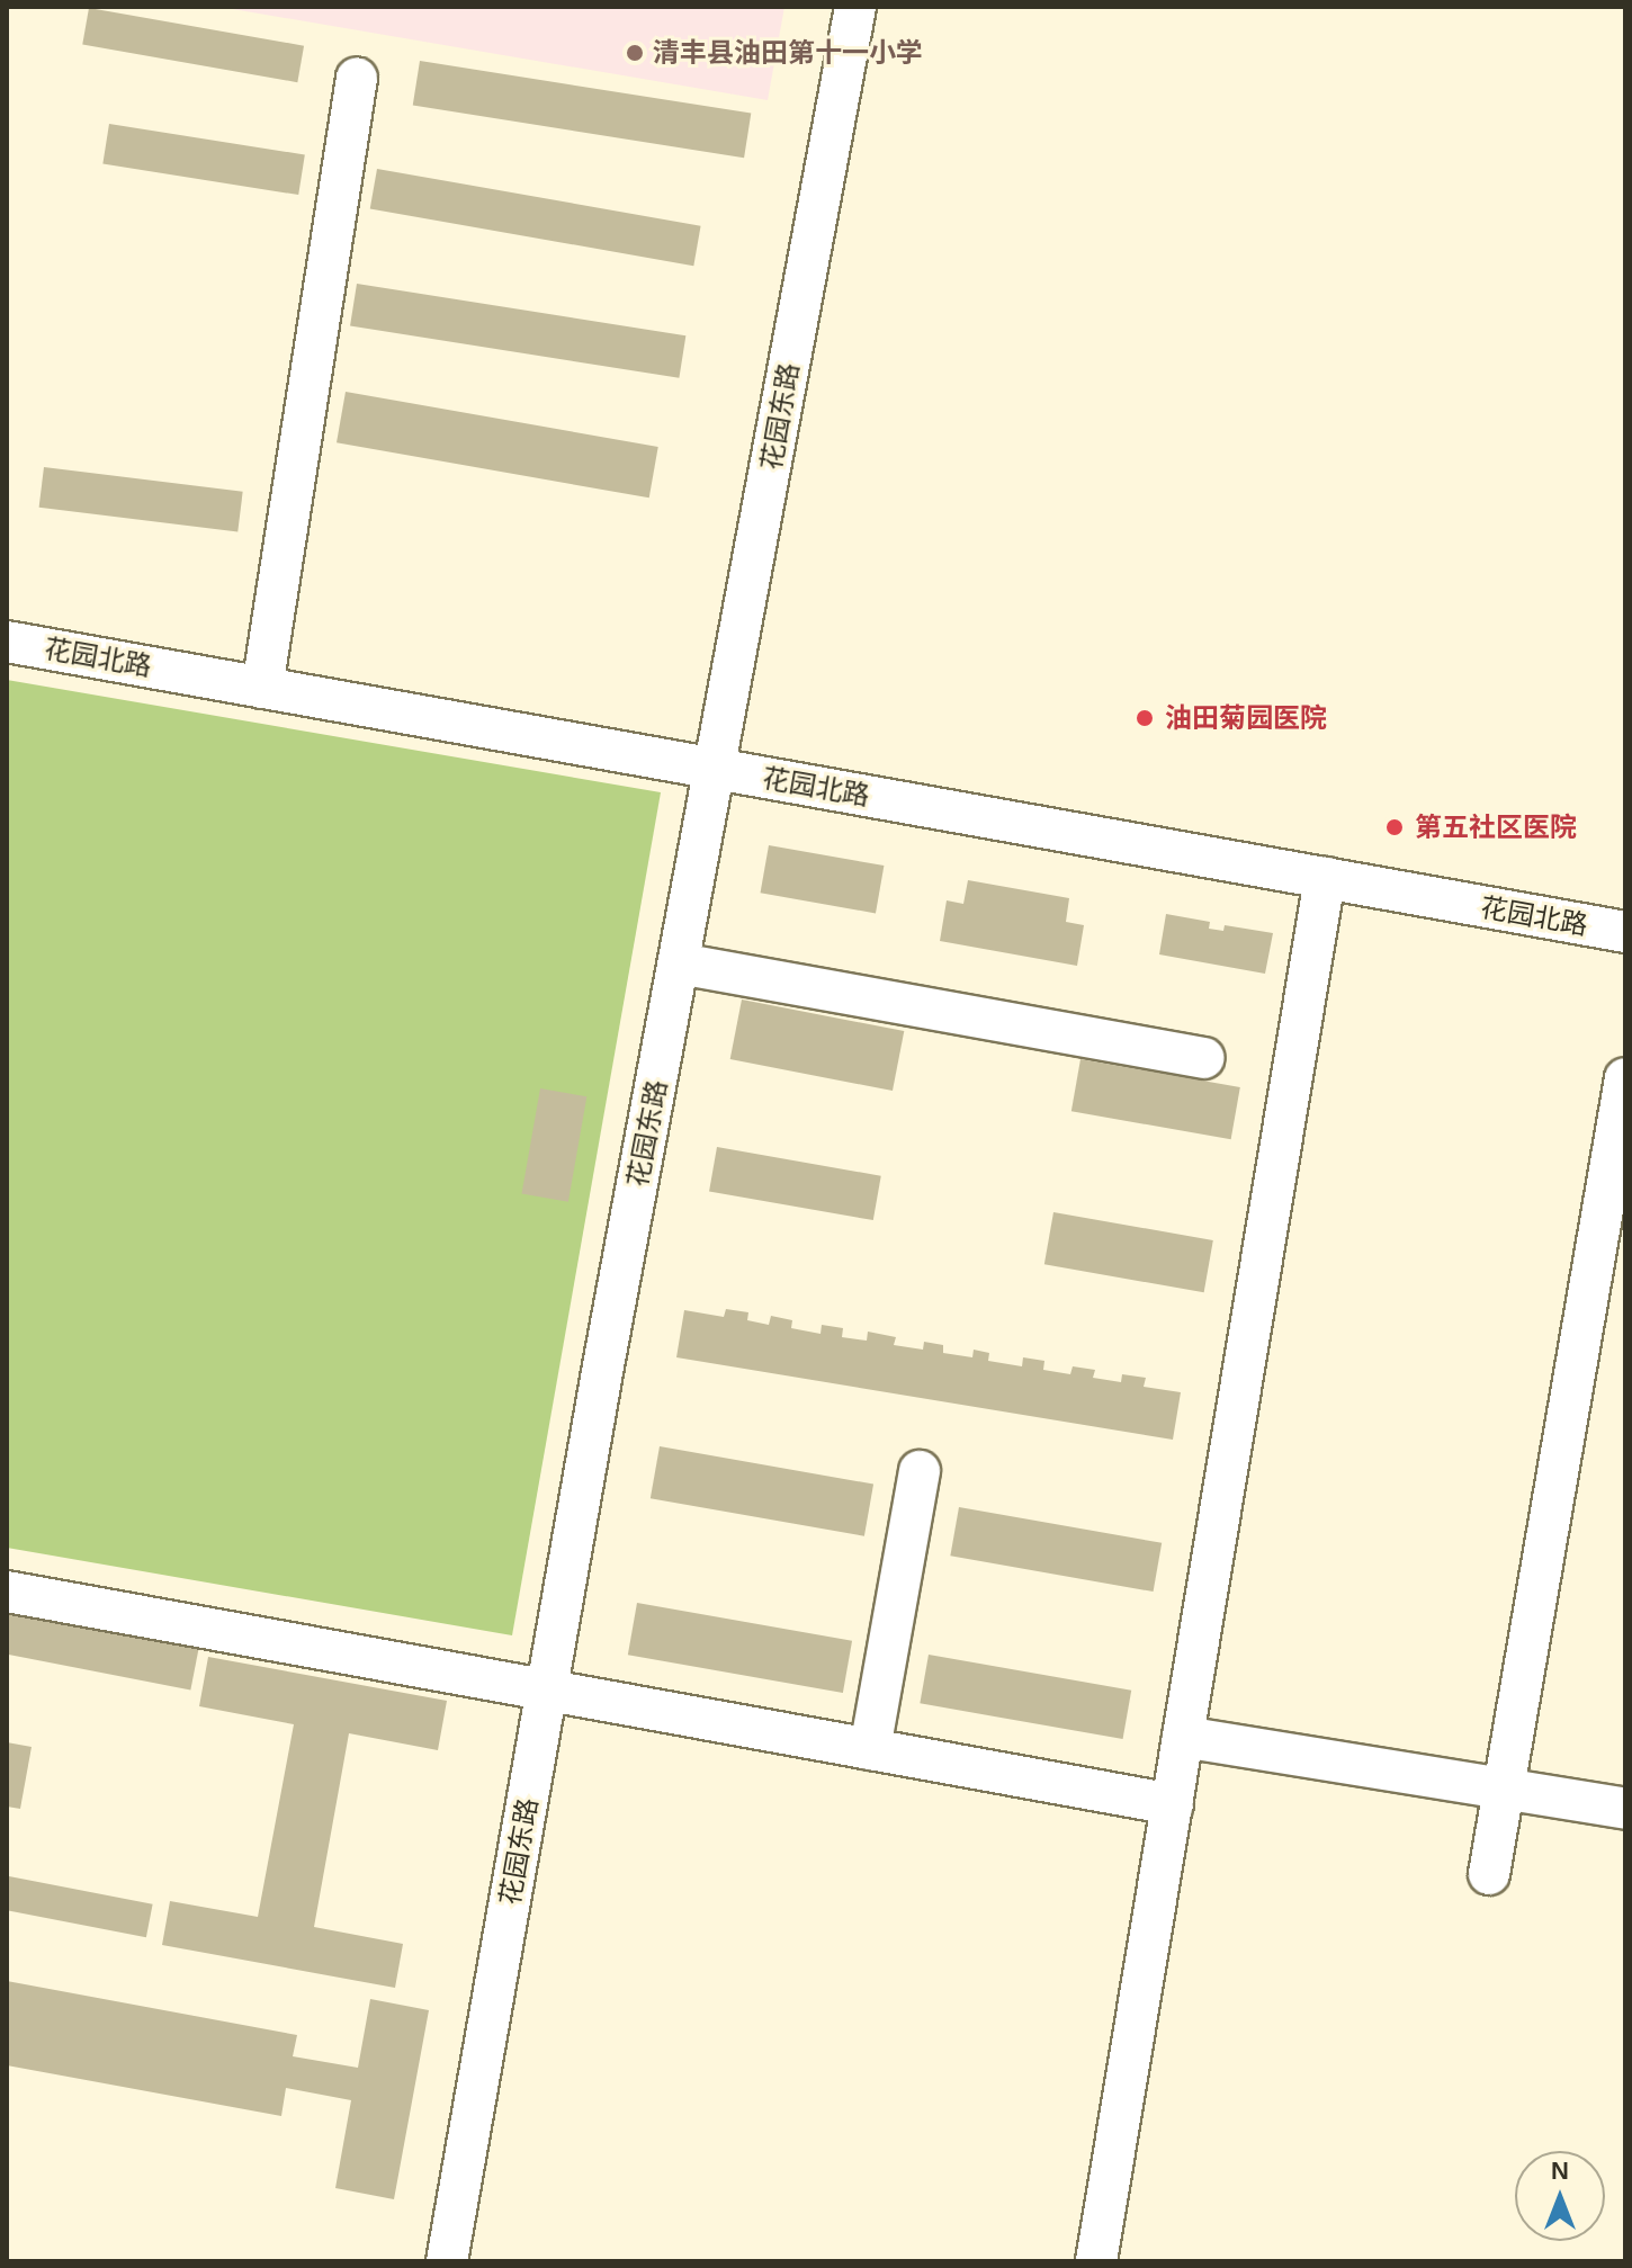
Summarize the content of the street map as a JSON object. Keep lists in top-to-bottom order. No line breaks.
{"streets":{"street":["花园东路","花园北路"]},"crossings":[["花园东路","花园北路"]],"places":["清丰县油田第十一小学","油田菊园医院","第五社区医院"],"north":"top"}
